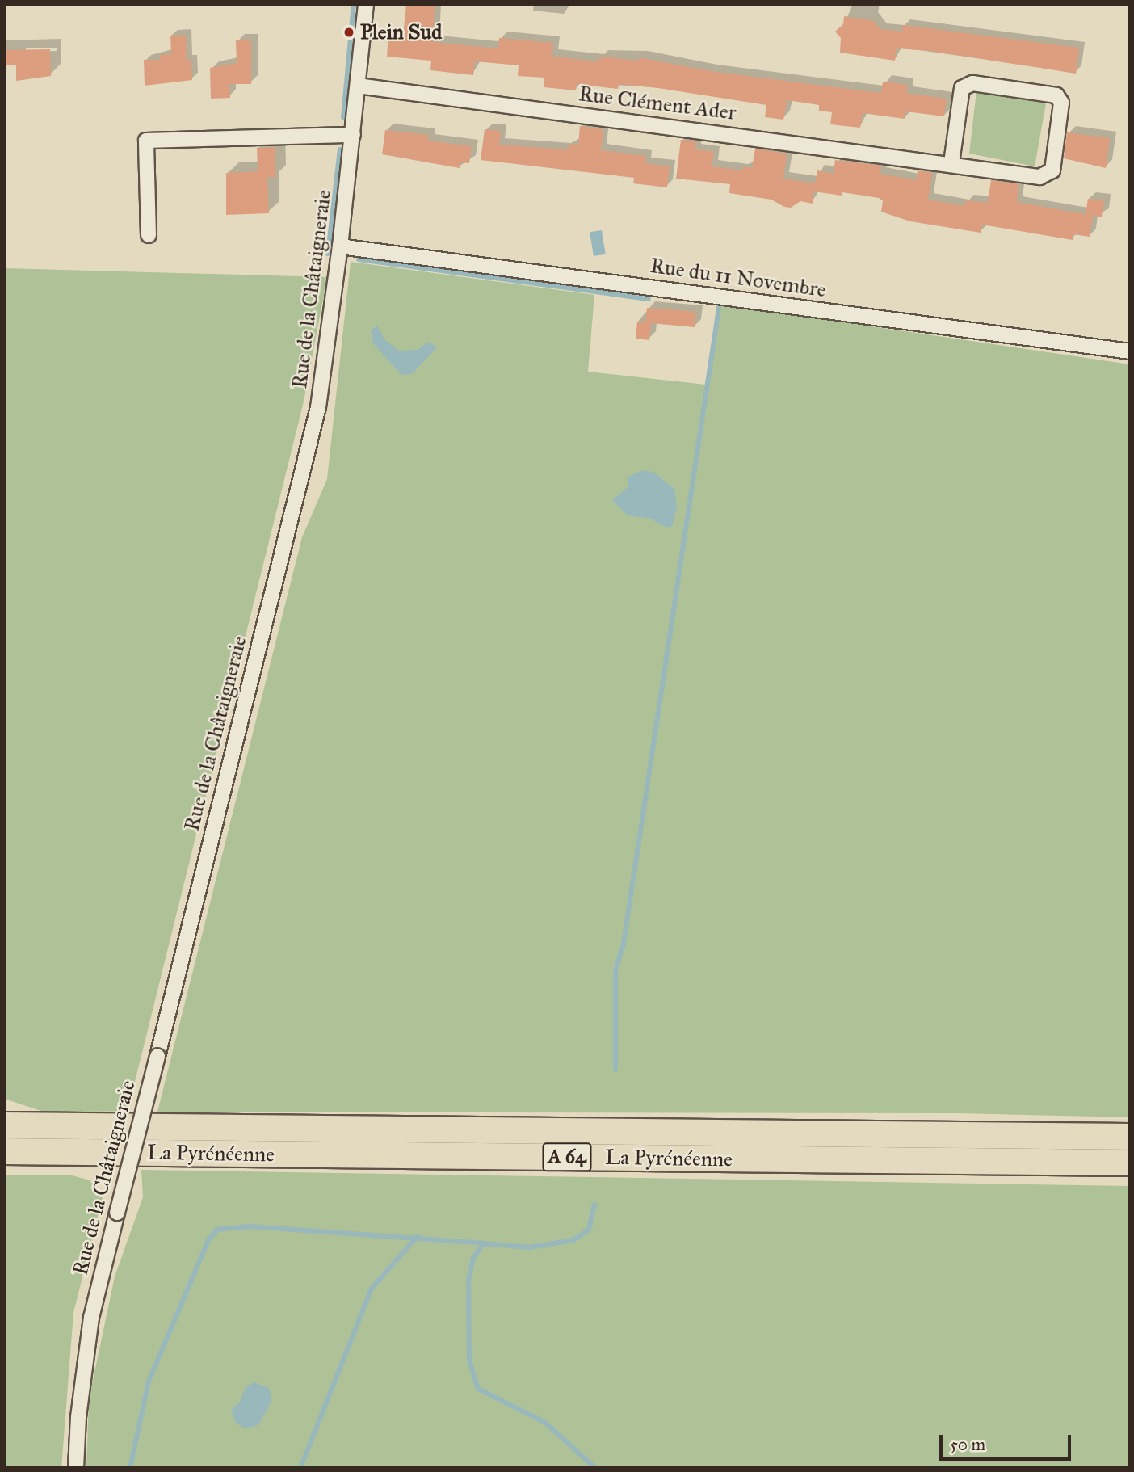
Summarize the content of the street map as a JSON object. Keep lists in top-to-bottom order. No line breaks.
{"streets":{"highway":["La Pyrénéenne","A 64"],"street":["Rue Clément Ader","Rue du 11 Novembre","Rue de la Châtaigneraie"]},"crossings":[["Rue Clément Ader","Rue de la Châtaigneraie"],["Rue du 11 Novembre","Rue de la Châtaigneraie"]],"places":["Plein Sud"],"scale_bar":"50 m"}
